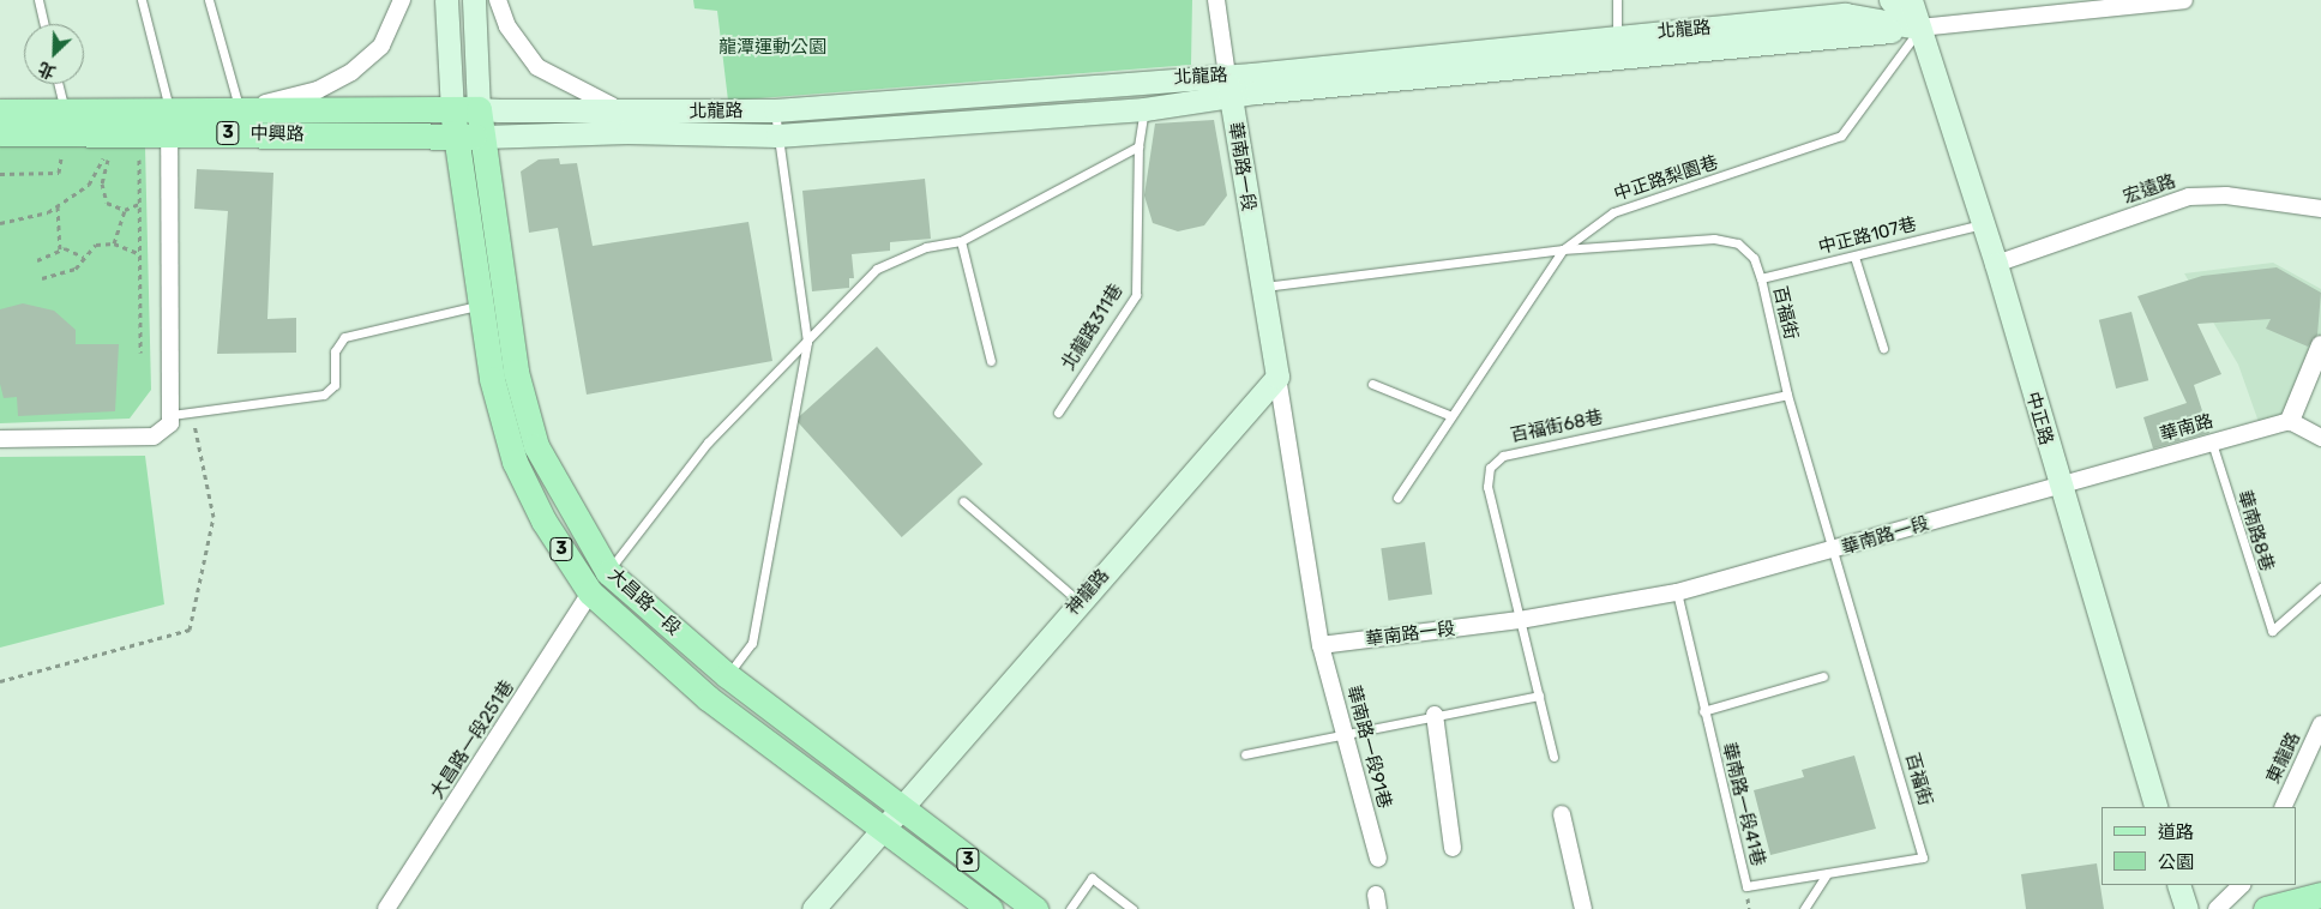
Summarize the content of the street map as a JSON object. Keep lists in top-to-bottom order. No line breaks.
{"streets":{"main road":["北龍路","3","中興路","華南路一段","中正路","神龍路","大昌路一段"],"street":["宏遠路","華南路","大昌路一段251巷","華南路一段91巷","東龍路"],"lane":["中正路梨園巷","中正路107巷","百福街","北龍路311巷","百福街68巷","華南路8巷","華南路一段41巷"]},"crossings":[["北龍路","中興路"],["北龍路","華南路一段"],["北龍路","中正路梨園巷"],["北龍路","北龍路311巷"],["北龍路","中正路"],["北龍路","大昌路一段"],["中興路","大昌路一段"],["華南路一段","百福街"],["華南路一段","中正路"],["華南路一段","百福街68巷"],["華南路一段","華南路"],["華南路一段","神龍路"],["華南路一段","華南路一段91巷"],["華南路一段","華南路一段41巷"],["中正路梨園巷","百福街"],["中正路梨園巷","中正路"],["宏遠路","中正路"],["中正路107巷","百福街"],["中正路107巷","中正路"],["百福街","百福街68巷"],["百福街","華南路一段41巷"],["中正路","華南路"],["華南路","華南路8巷"],["神龍路","大昌路一段"],["大昌路一段","大昌路一段251巷"]],"parks":["龍潭運動公園"],"legend":["道路","公園"],"north":"bottom left"}
